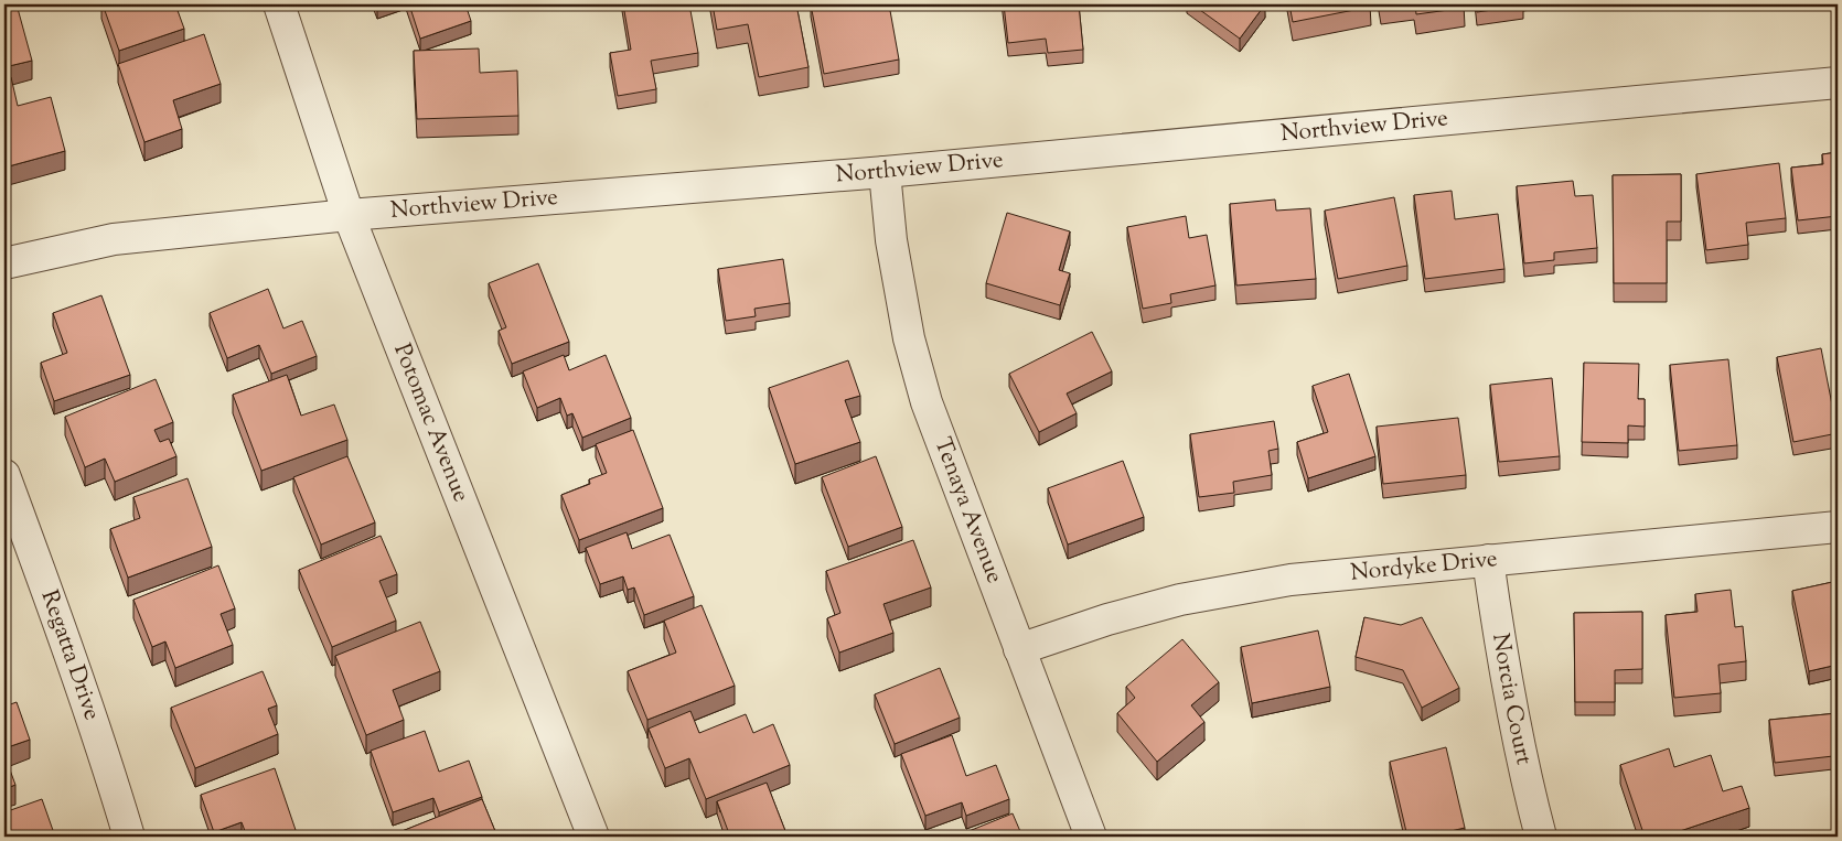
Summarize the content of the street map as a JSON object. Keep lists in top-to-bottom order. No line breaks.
{"streets":{"street":["Northview Drive","Potomac Avenue","Tenaya Avenue","Nordyke Drive","Regatta Drive","Norcia Court"]},"crossings":[["Northview Drive","Potomac Avenue"],["Northview Drive","Tenaya Avenue"],["Tenaya Avenue","Nordyke Drive"],["Nordyke Drive","Norcia Court"]]}
